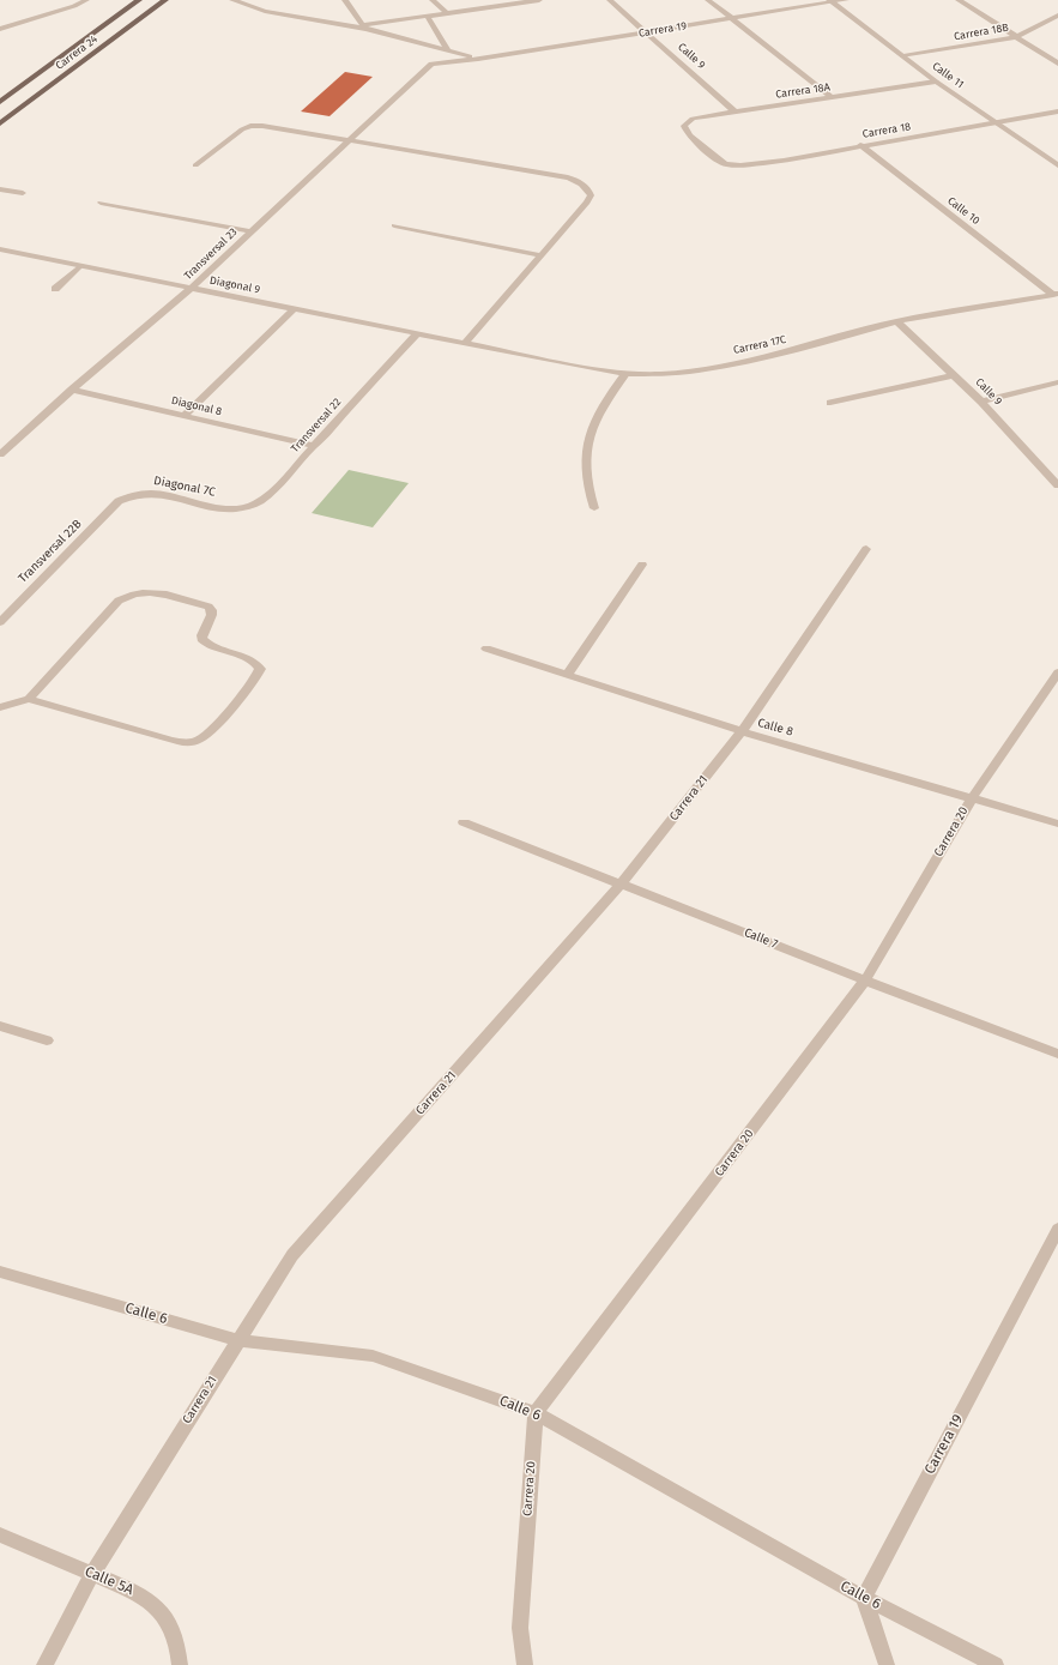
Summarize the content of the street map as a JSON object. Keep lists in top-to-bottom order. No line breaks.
{"streets":{"main road":["Carrera 24"],"street":["Carrera 19","Carrera 18B","Calle 9","Calle 11","Carrera 18A","Carrera 18","Calle 10","Transversal 23","Diagonal 9","Carrera 17C","Diagonal 8","Transversal 22","Diagonal 7C","Transversal 22B","Calle 8","Carrera 21","Carrera 20","Calle 7","Calle 6","Calle 5A"]},"crossings":[["Carrera 19","Calle 9"],["Carrera 19","Calle 11"],["Carrera 19","Calle 6"],["Carrera 18B","Calle 11"],["Calle 9","Carrera 18A"],["Calle 9","Carrera 17C"],["Calle 11","Carrera 18A"],["Calle 11","Carrera 18"],["Carrera 18A","Carrera 18"],["Carrera 18","Calle 10"],["Calle 10","Carrera 17C"],["Transversal 23","Diagonal 9"],["Transversal 23","Diagonal 8"],["Diagonal 9","Carrera 17C"],["Diagonal 9","Transversal 22"],["Diagonal 8","Transversal 22"],["Transversal 22","Diagonal 7C"],["Diagonal 7C","Transversal 22B"],["Calle 8","Carrera 21"],["Calle 8","Carrera 20"],["Carrera 21","Calle 7"],["Carrera 21","Calle 6"],["Carrera 21","Calle 5A"],["Carrera 20","Calle 7"],["Carrera 20","Calle 6"]]}
